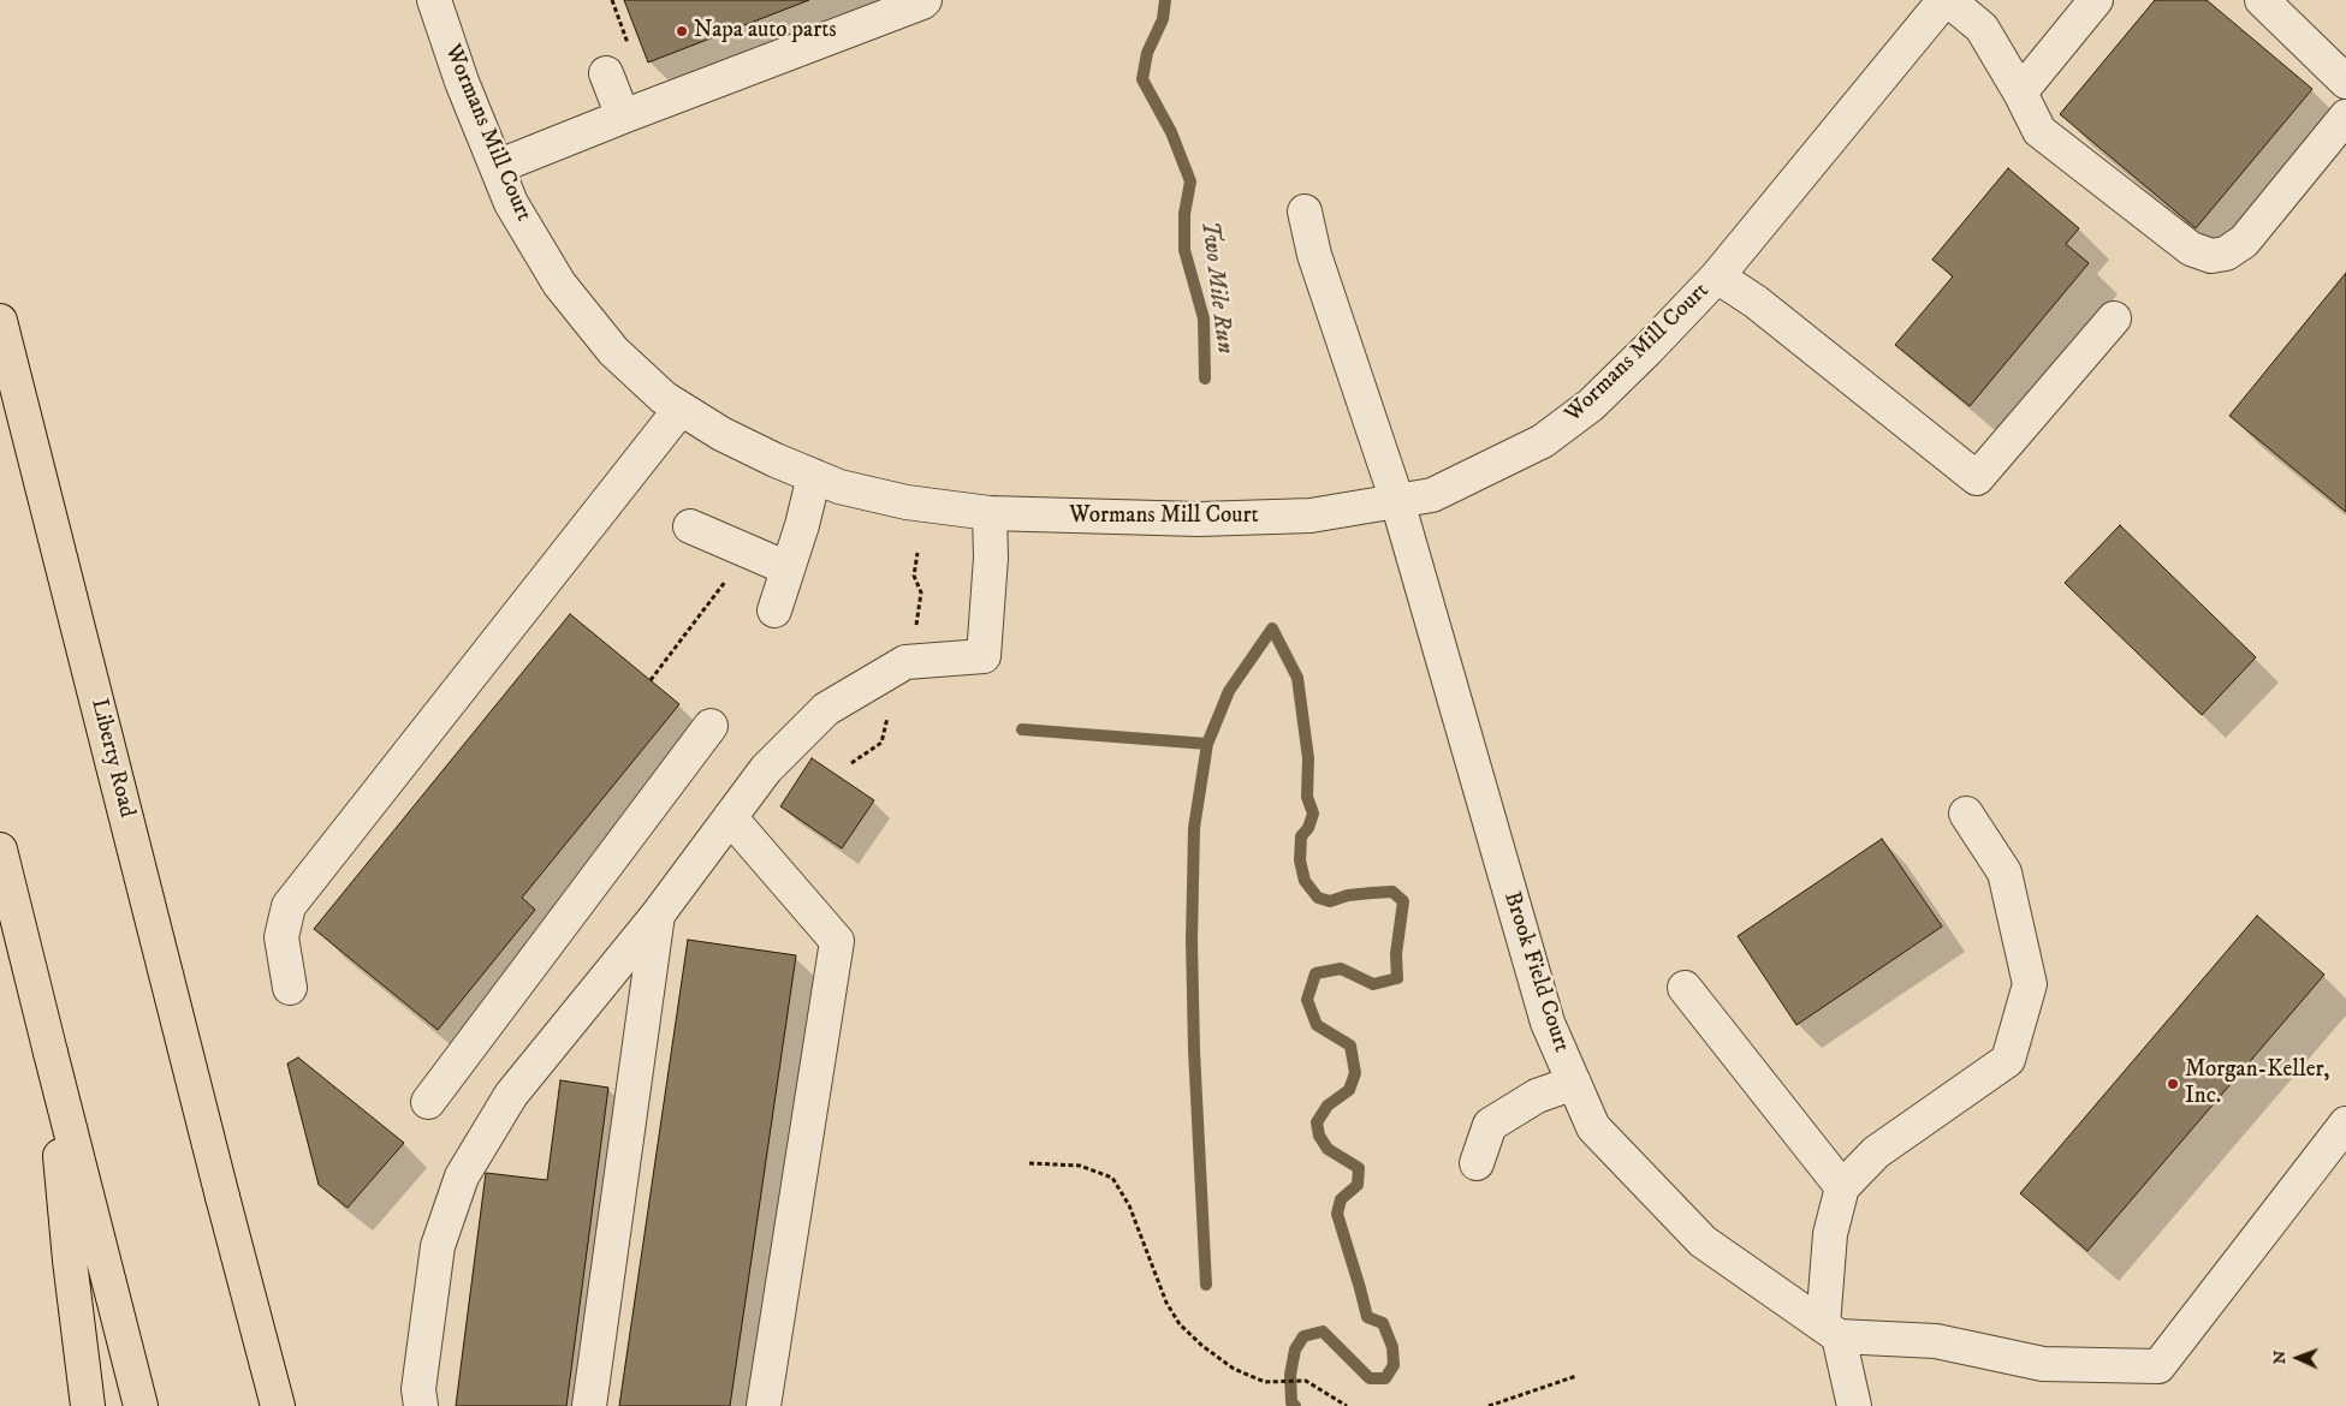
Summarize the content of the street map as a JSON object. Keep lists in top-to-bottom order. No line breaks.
{"streets":{"main road":["Liberty Road"],"street":["Wormans Mill Court","Brook Field Court"]},"crossings":[["Wormans Mill Court","Brook Field Court"]],"water":["Two Mile Run"],"places":["Napa auto parts","Morgan-Keller, Inc."],"north":"left"}
